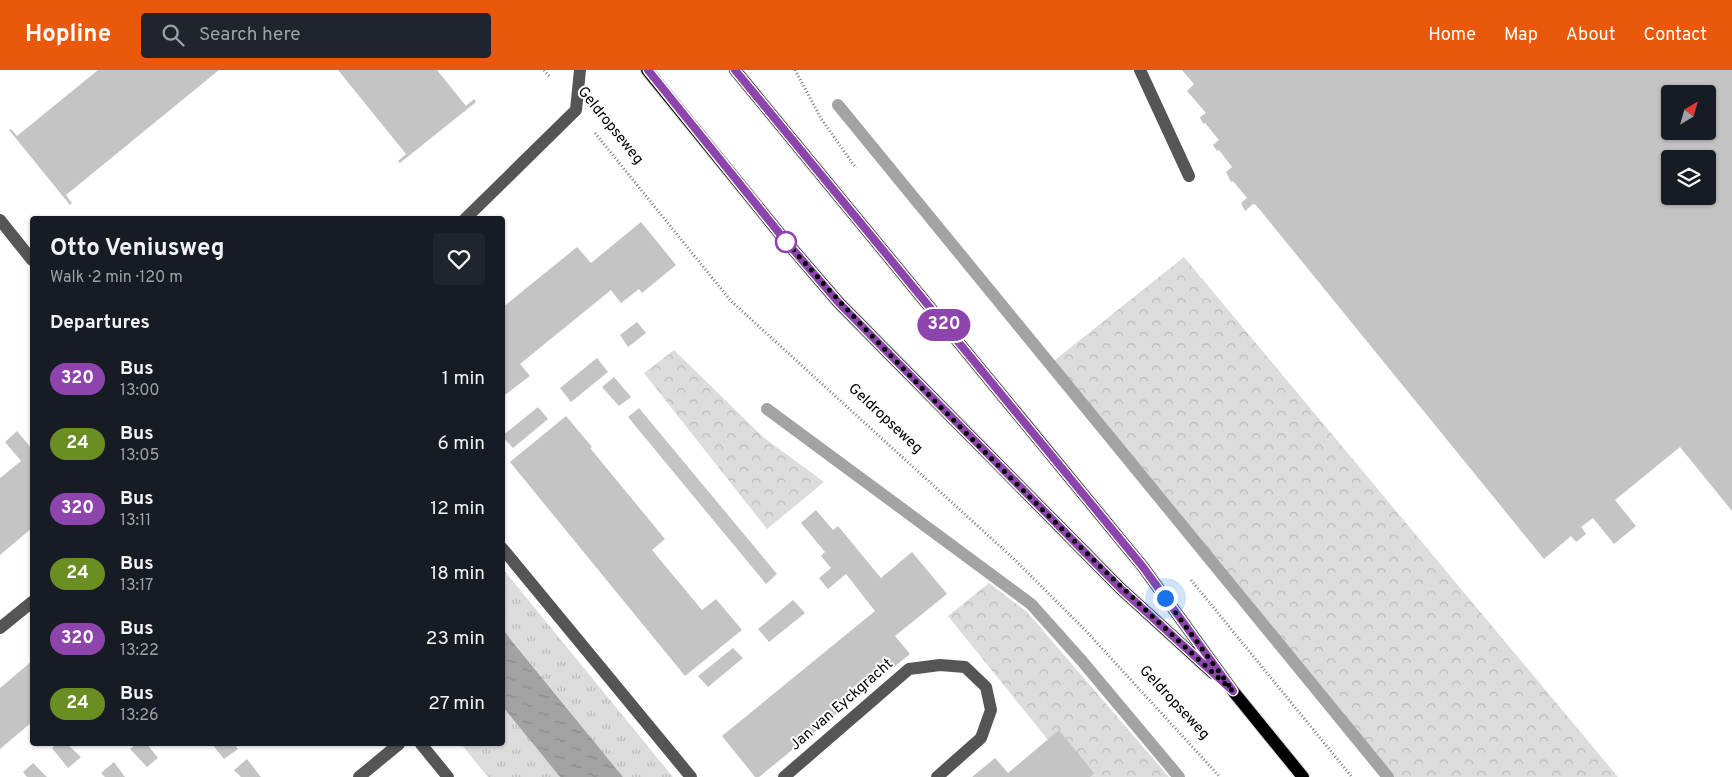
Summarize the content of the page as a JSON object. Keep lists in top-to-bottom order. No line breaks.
{"streets":{"street":["Jan van Eyckgracht"],"path":["Geldropseweg"]},"lines":["bus line 320"],"north":"top right","page":{"header":"Hopline","search":"Search here","nav":["Home","Map","About","Contact"],"on_map":"320","heading":[["Otto Veniusweg","Walk · 2 min · 120 m"],"Departures"],"list":[{"mark":"320","name":"Bus","note":"13:00","value":"1 min"},{"mark":"24","name":"Bus","note":"13:05","value":"6 min"},{"mark":"320","name":"Bus","note":"13:11","value":"12 min"},{"mark":"24","name":"Bus","note":"13:17","value":"18 min"},{"mark":"320","name":"Bus","note":"13:22","value":"23 min"},{"mark":"24","name":"Bus","note":"13:26","value":"27 min"}]}}
